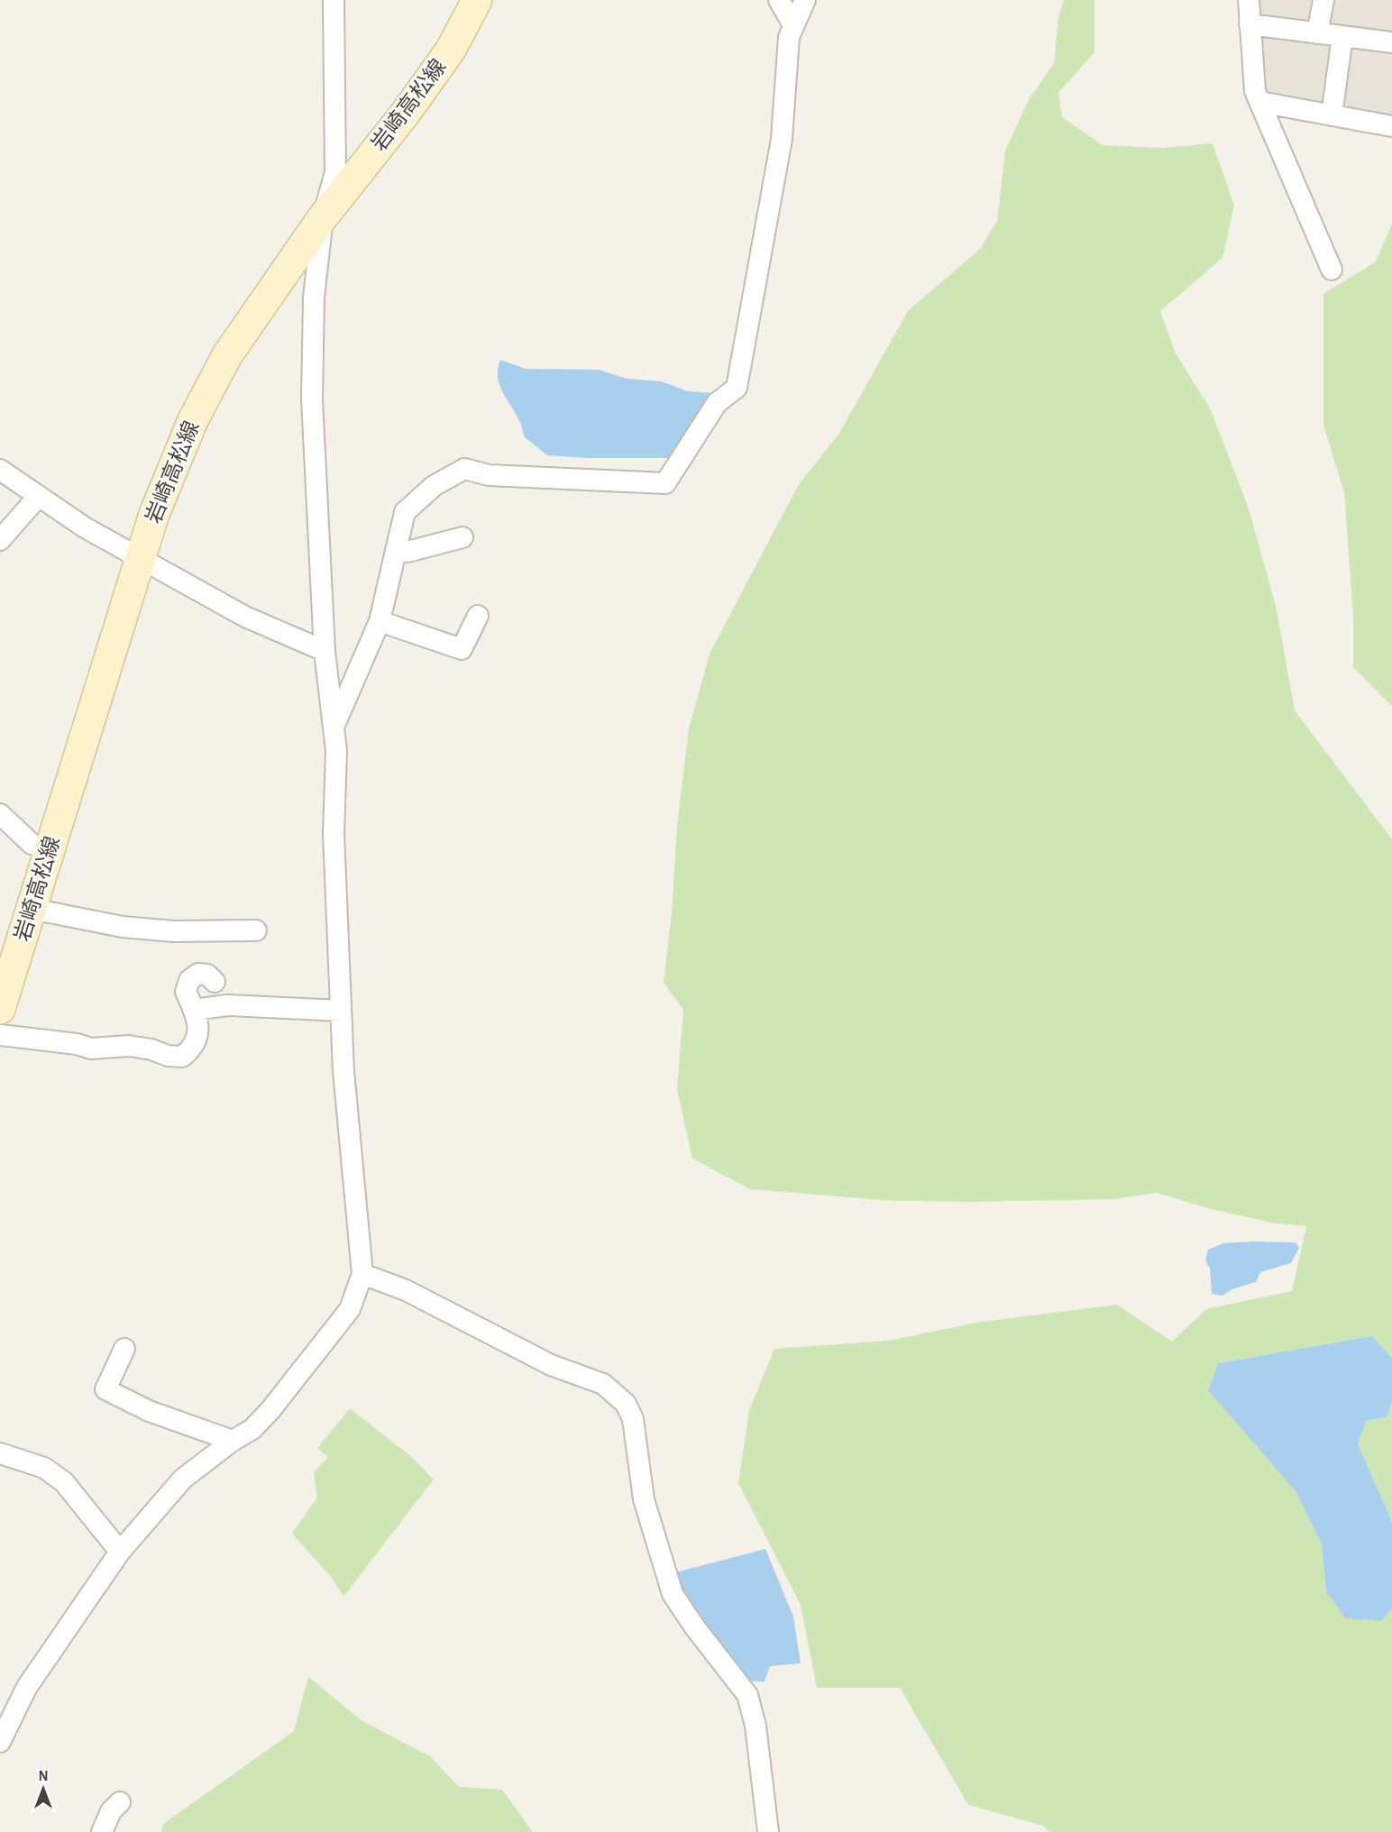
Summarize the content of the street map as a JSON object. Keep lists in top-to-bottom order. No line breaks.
{"streets":{"main road":["岩崎高松線"]},"north":"top"}
